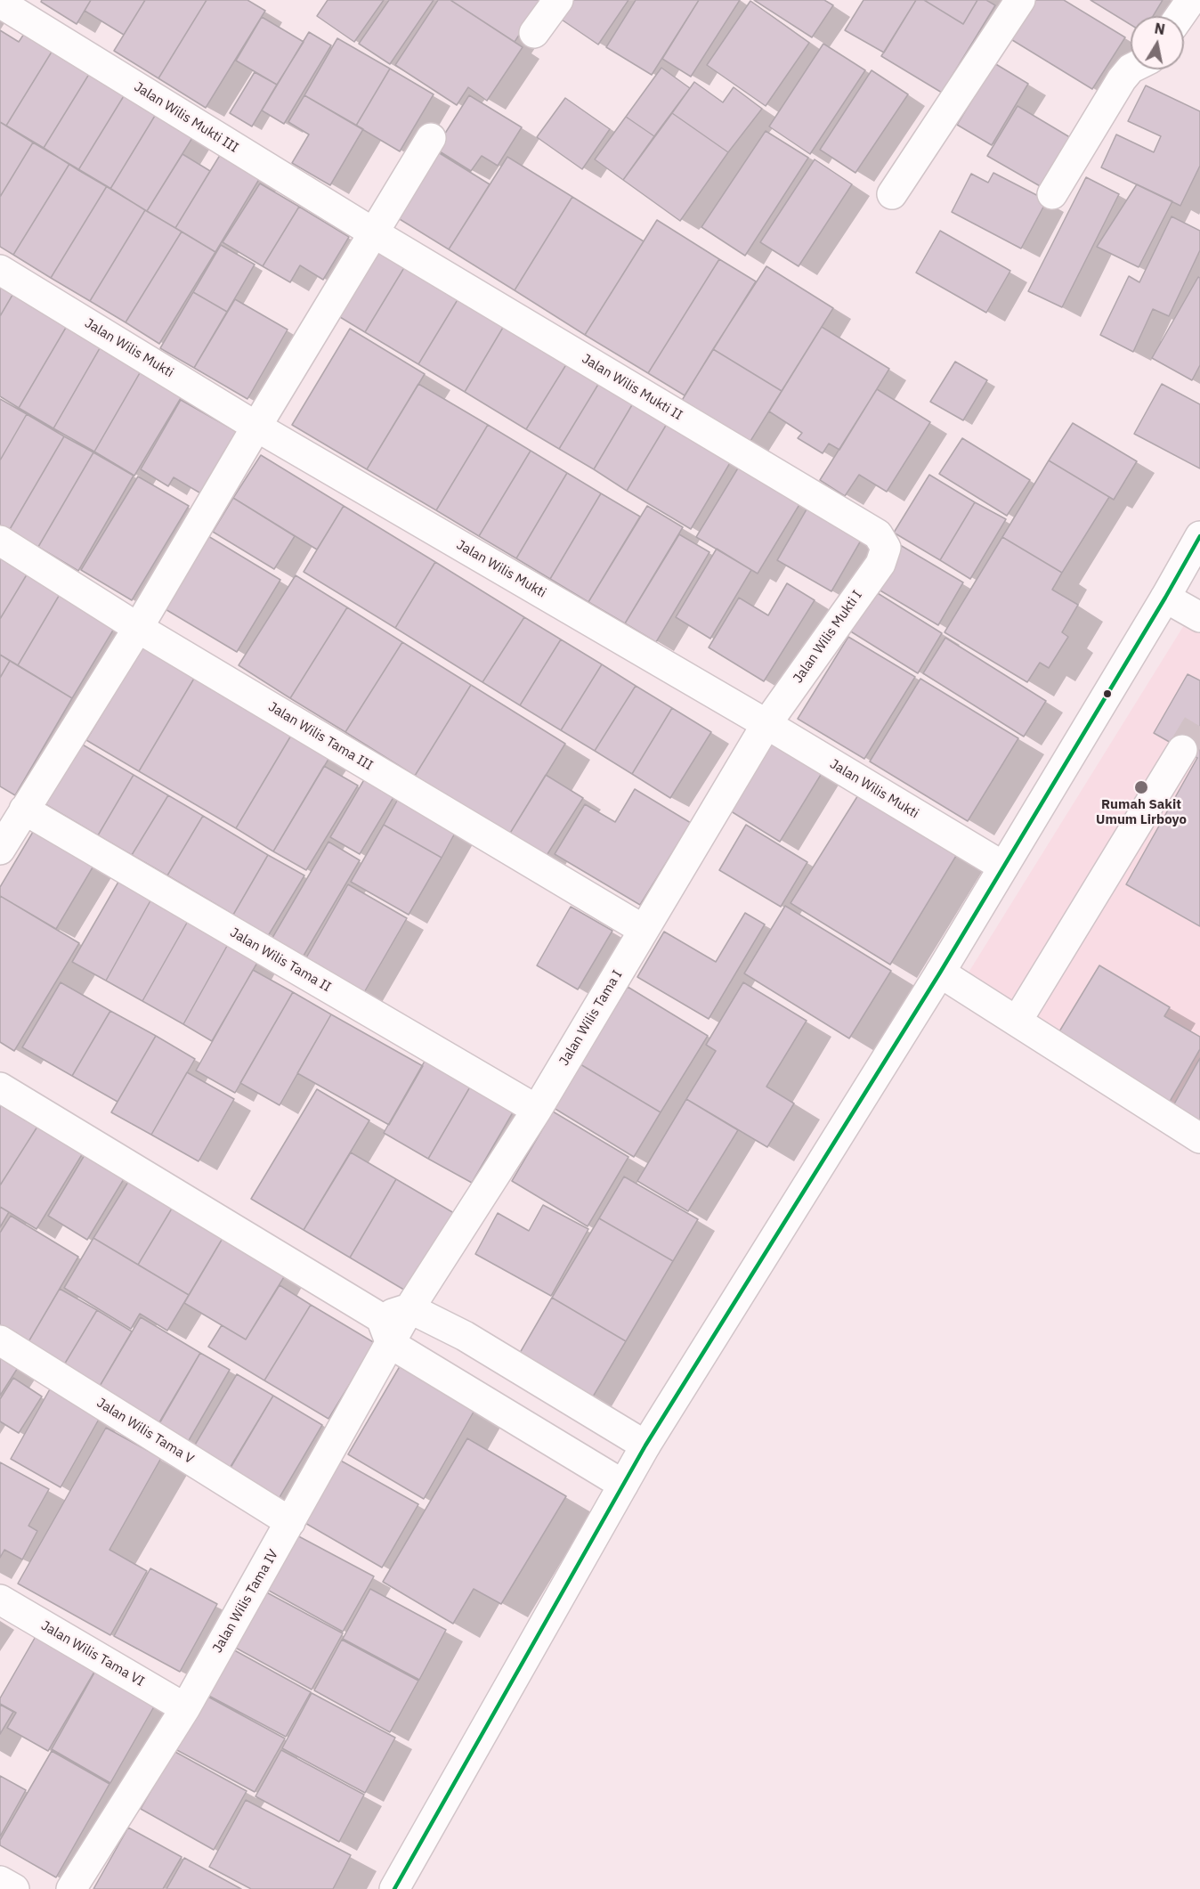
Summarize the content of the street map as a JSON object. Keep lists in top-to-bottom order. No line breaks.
{"streets":{"main road":["Jalan Wilis Mukti III","Jalan Wilis Mukti","Jalan Wilis Mukti II","Jalan Wilis Mukti I","Jalan Wilis Tama III","Jalan Wilis Tama II","Jalan Wilis Tama I","Jalan Wilis Tama V","Jalan Wilis Tama IV","Jalan Wilis Tama VI"]},"crossings":[["Jalan Wilis Mukti III","Jalan Wilis Mukti II"],["Jalan Wilis Mukti","Jalan Wilis Mukti I"],["Jalan Wilis Mukti","Jalan Wilis Tama I"],["Jalan Wilis Mukti II","Jalan Wilis Mukti I"],["Jalan Wilis Mukti I","Jalan Wilis Tama I"],["Jalan Wilis Tama III","Jalan Wilis Tama I"],["Jalan Wilis Tama II","Jalan Wilis Tama I"],["Jalan Wilis Tama V","Jalan Wilis Tama IV"],["Jalan Wilis Tama IV","Jalan Wilis Tama VI"]],"places":["Rumah Sakit Umum Lirboyo"],"north":"top"}
